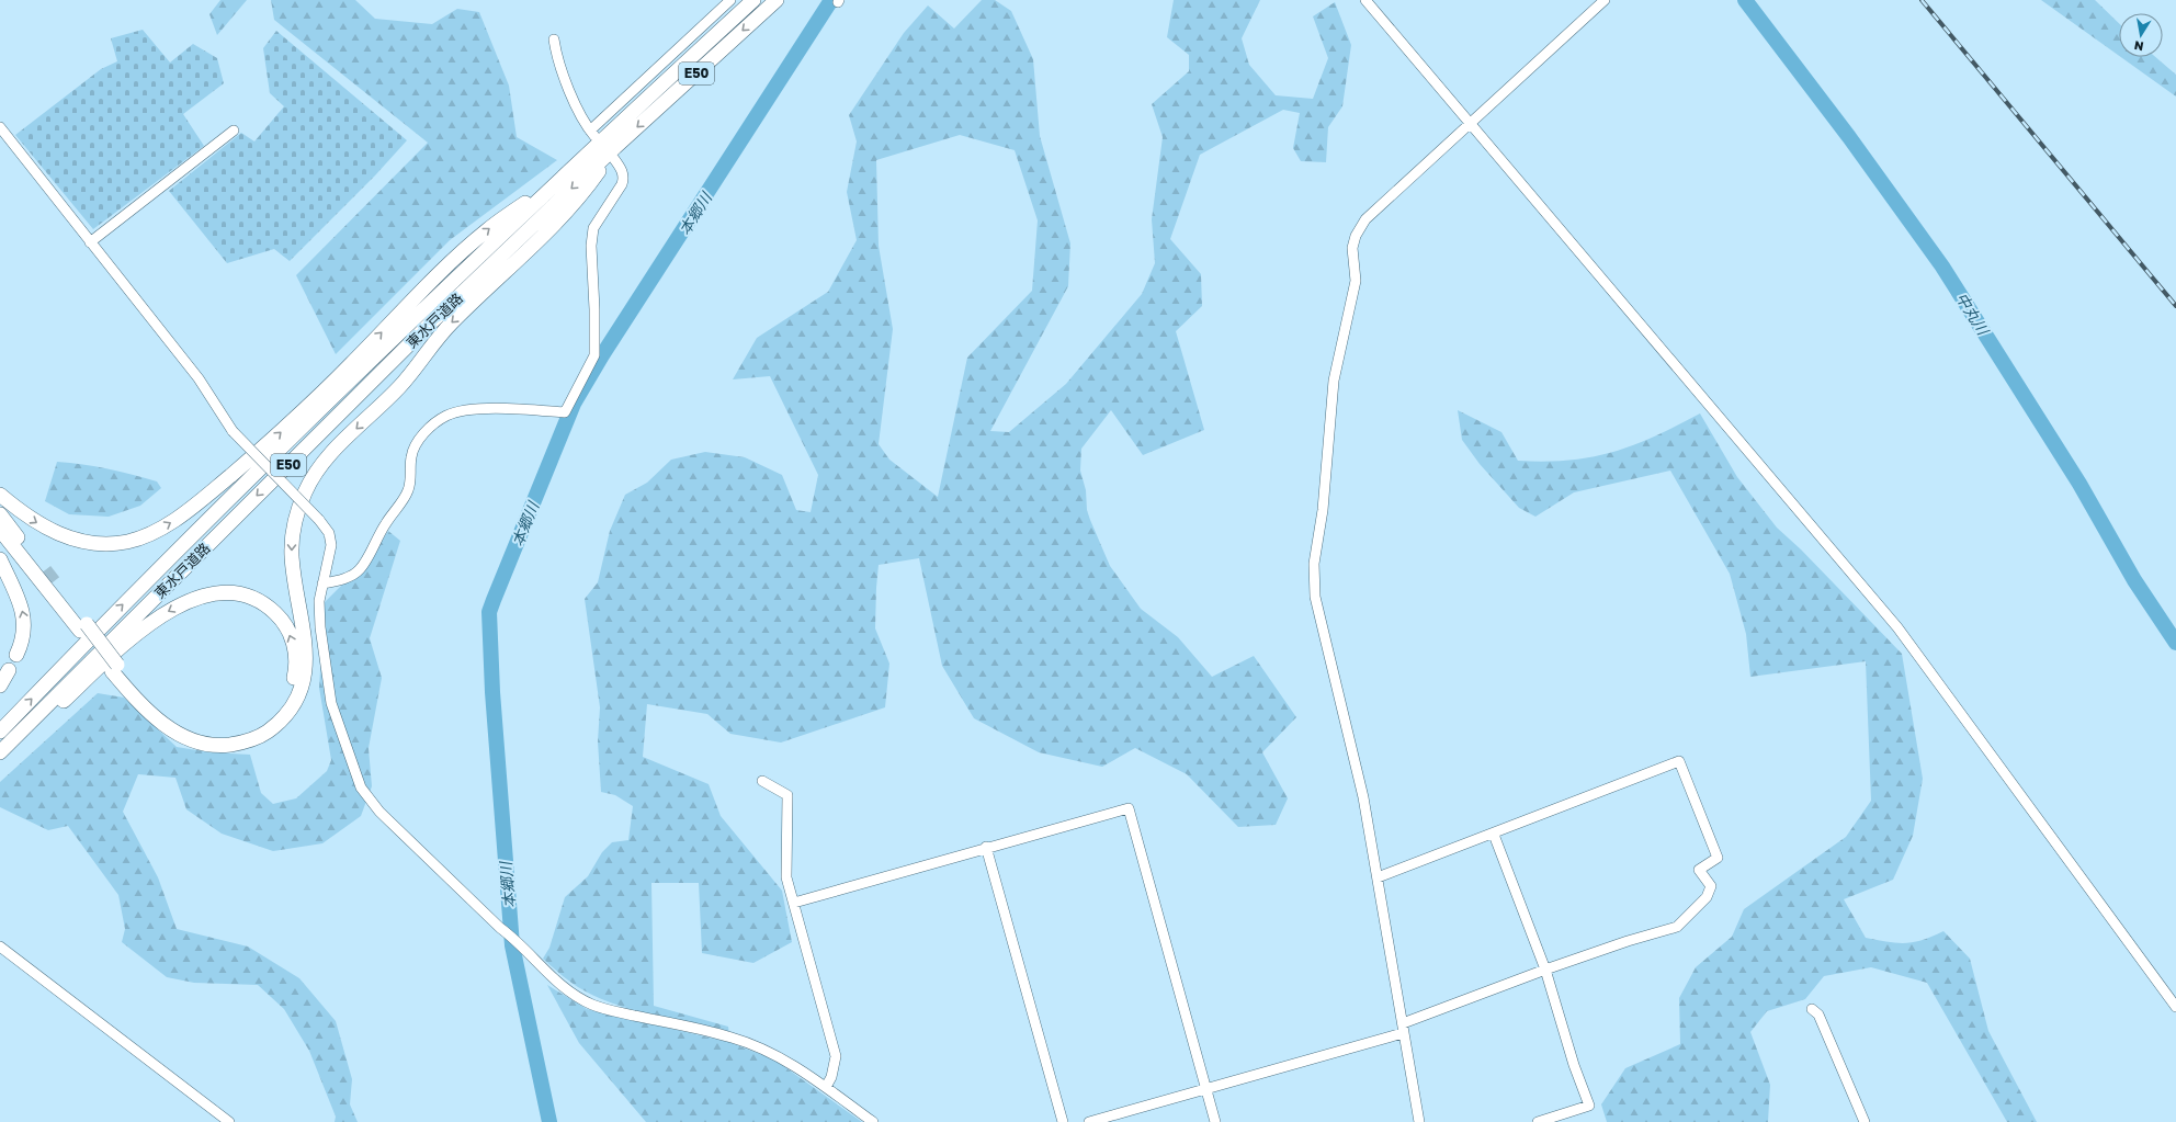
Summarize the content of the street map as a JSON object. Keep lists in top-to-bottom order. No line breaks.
{"streets":{"highway":["E50","東水戸道路"]},"crossings":[["E50","東水戸道路"]],"water":["本郷川","中丸川"],"north":"bottom"}
